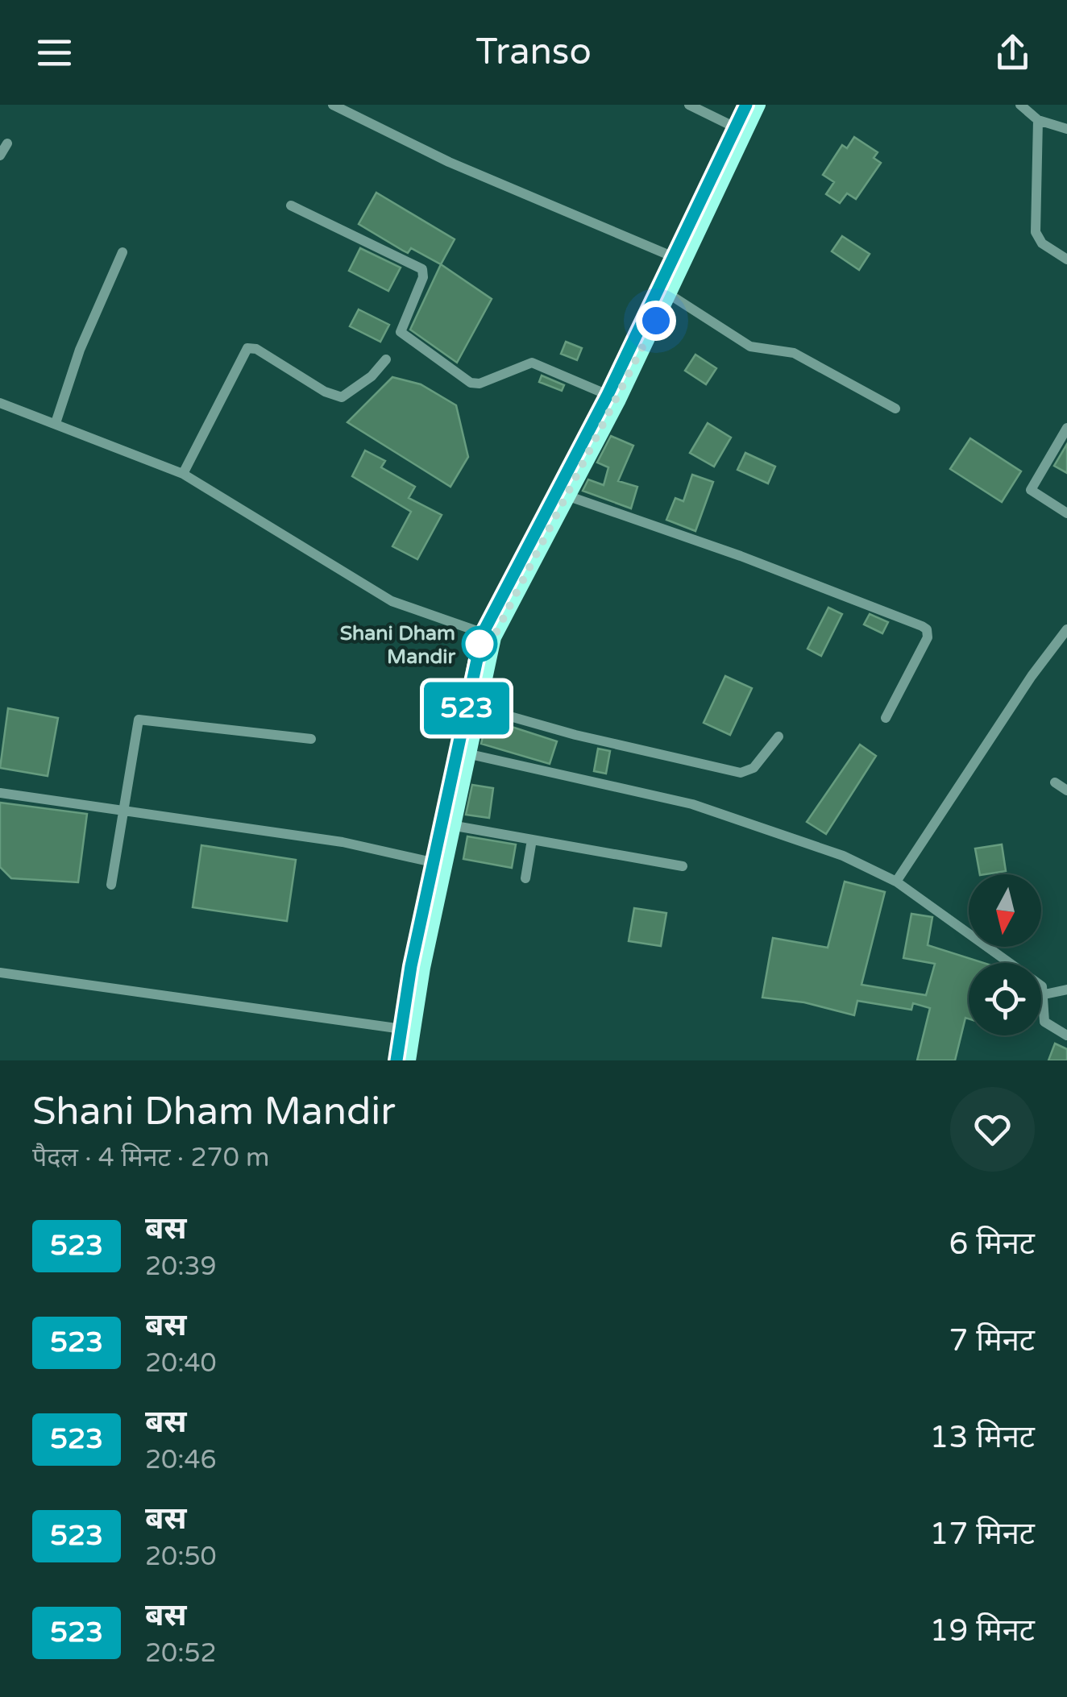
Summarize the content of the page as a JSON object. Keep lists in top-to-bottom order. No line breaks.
{"places":["Shani Dham Mandir"],"lines":["bus line 523"],"north":"bottom","page":{"header":"Transo","on_map":"523","heading":["Shani Dham Mandir","पैदल · 4 मिनट · 270 m"],"list":[{"mark":"523","name":"बस","note":"20:39","value":"6 मिनट"},{"mark":"523","name":"बस","note":"20:40","value":"7 मिनट"},{"mark":"523","name":"बस","note":"20:46","value":"13 मिनट"},{"mark":"523","name":"बस","note":"20:50","value":"17 मिनट"},{"mark":"523","name":"बस","note":"20:52","value":"19 मिनट"}]}}
